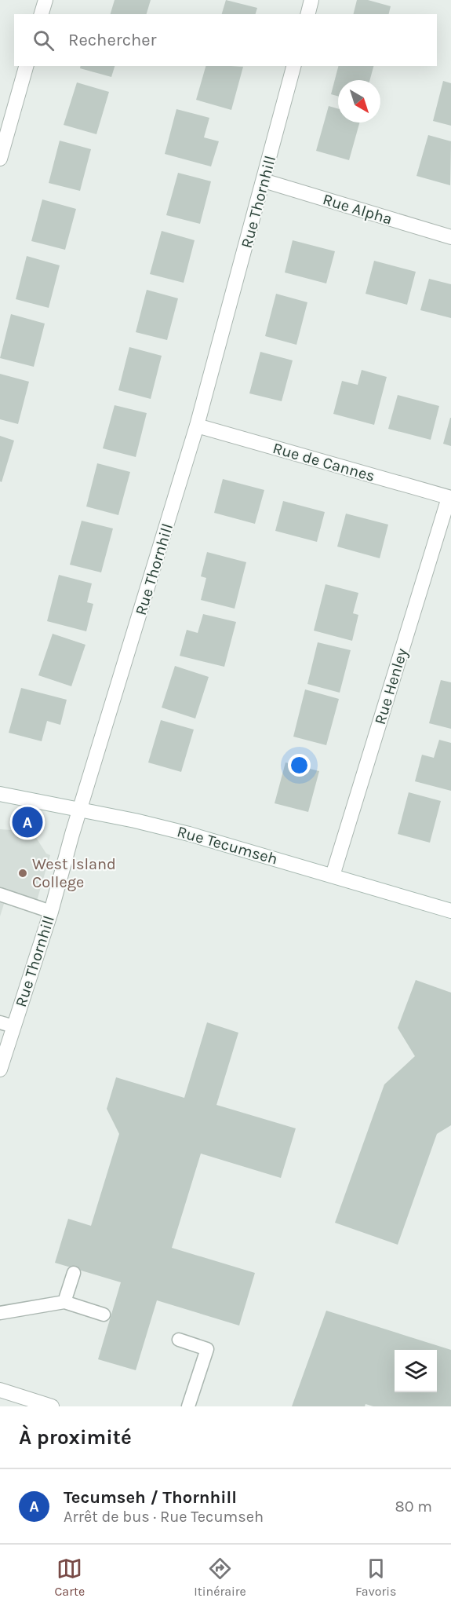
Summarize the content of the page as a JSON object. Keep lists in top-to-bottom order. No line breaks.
{"streets":{"street":["Rue Thornhill","Rue Alpha","Rue de Cannes","Rue Henley","Rue Tecumseh"]},"crossings":[["Rue Thornhill","Rue Alpha"],["Rue Thornhill","Rue de Cannes"],["Rue Thornhill","Rue Tecumseh"],["Rue de Cannes","Rue Henley"],["Rue Henley","Rue Tecumseh"]],"places":["West Island College"],"north":"bottom right","page":{"search":"Rechercher","pins":"A","heading":"À proximité","list":[{"mark":"A","name":"Tecumseh / Thornhill","note":"Arrêt de bus · Rue Tecumseh","value":"80 m"}],"nav":["Carte","Itinéraire","Favoris"]}}
